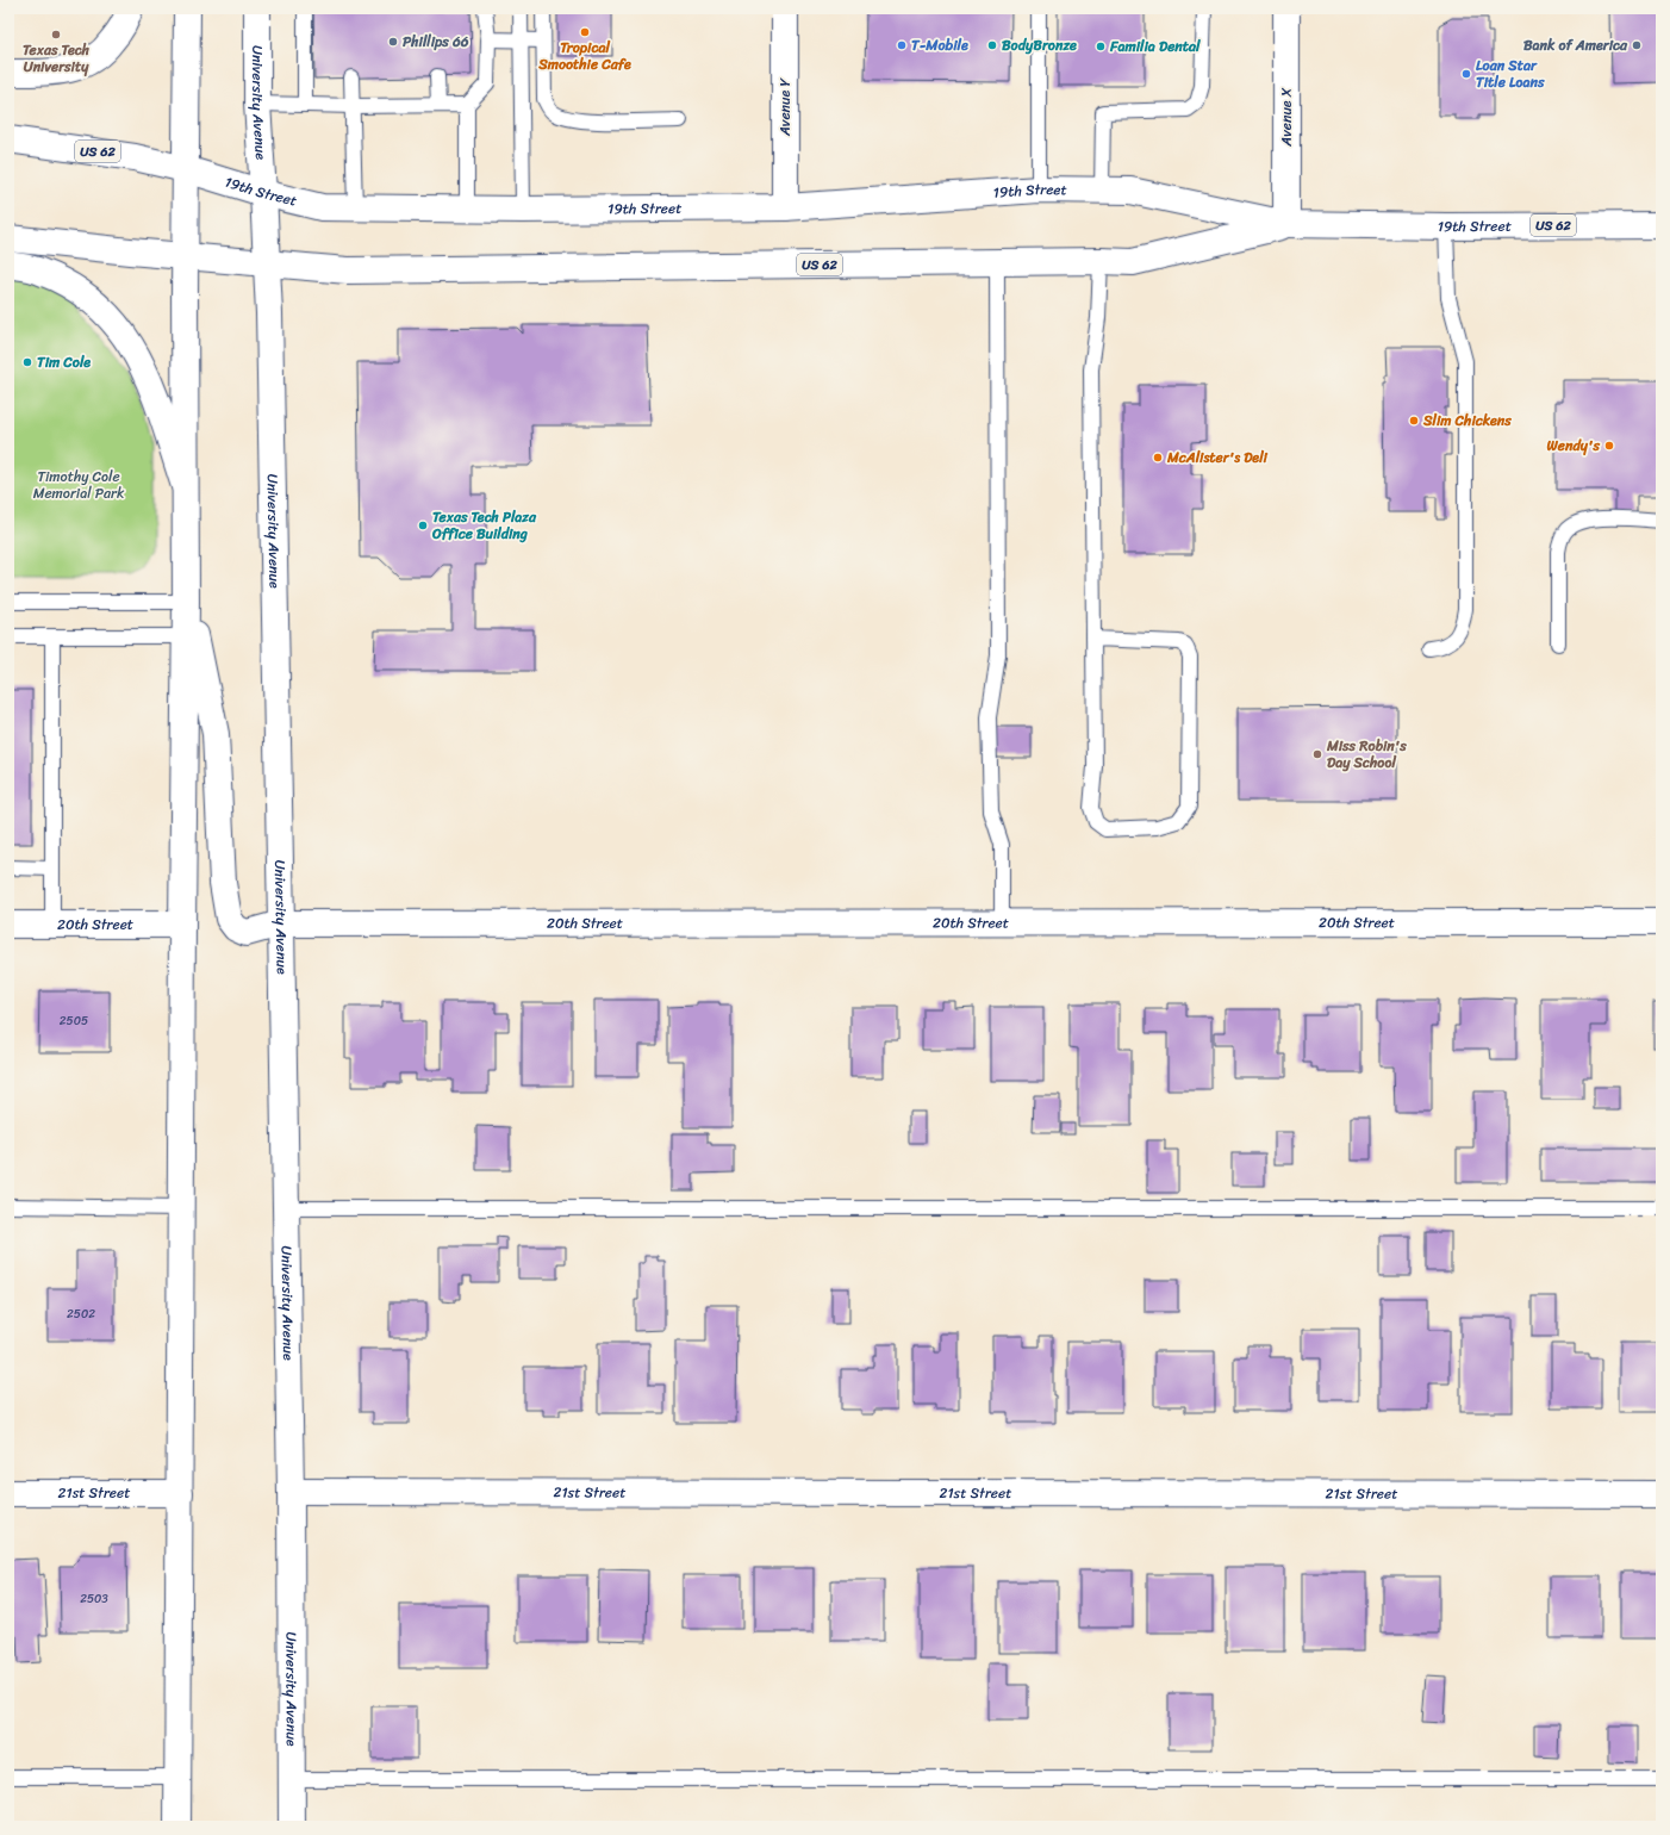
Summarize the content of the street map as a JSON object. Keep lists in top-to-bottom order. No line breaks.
{"streets":{"main road":["University Avenue","Avenue Y","Avenue X","US 62","19th Street","20th Street","21st Street"]},"crossings":[["University Avenue","19th Street"],["University Avenue","20th Street"],["University Avenue","21st Street"],["Avenue Y","19th Street"],["Avenue X","19th Street"]],"parks":["Timothy Cole Memorial Park"],"places":["Tropical Smoothie Cafe","Texas Tech University","Phillips 66","T-Mobile","BodyBronze","Bank of America","Familia Dental","Loan Star Title Loans","Tim Cole","Slim Chickens","Wendy's","McAlister's Deli","Texas Tech Plaza Office Building","Miss Robin's Day School"],"house_numbers":["2505","2502","2503"]}
